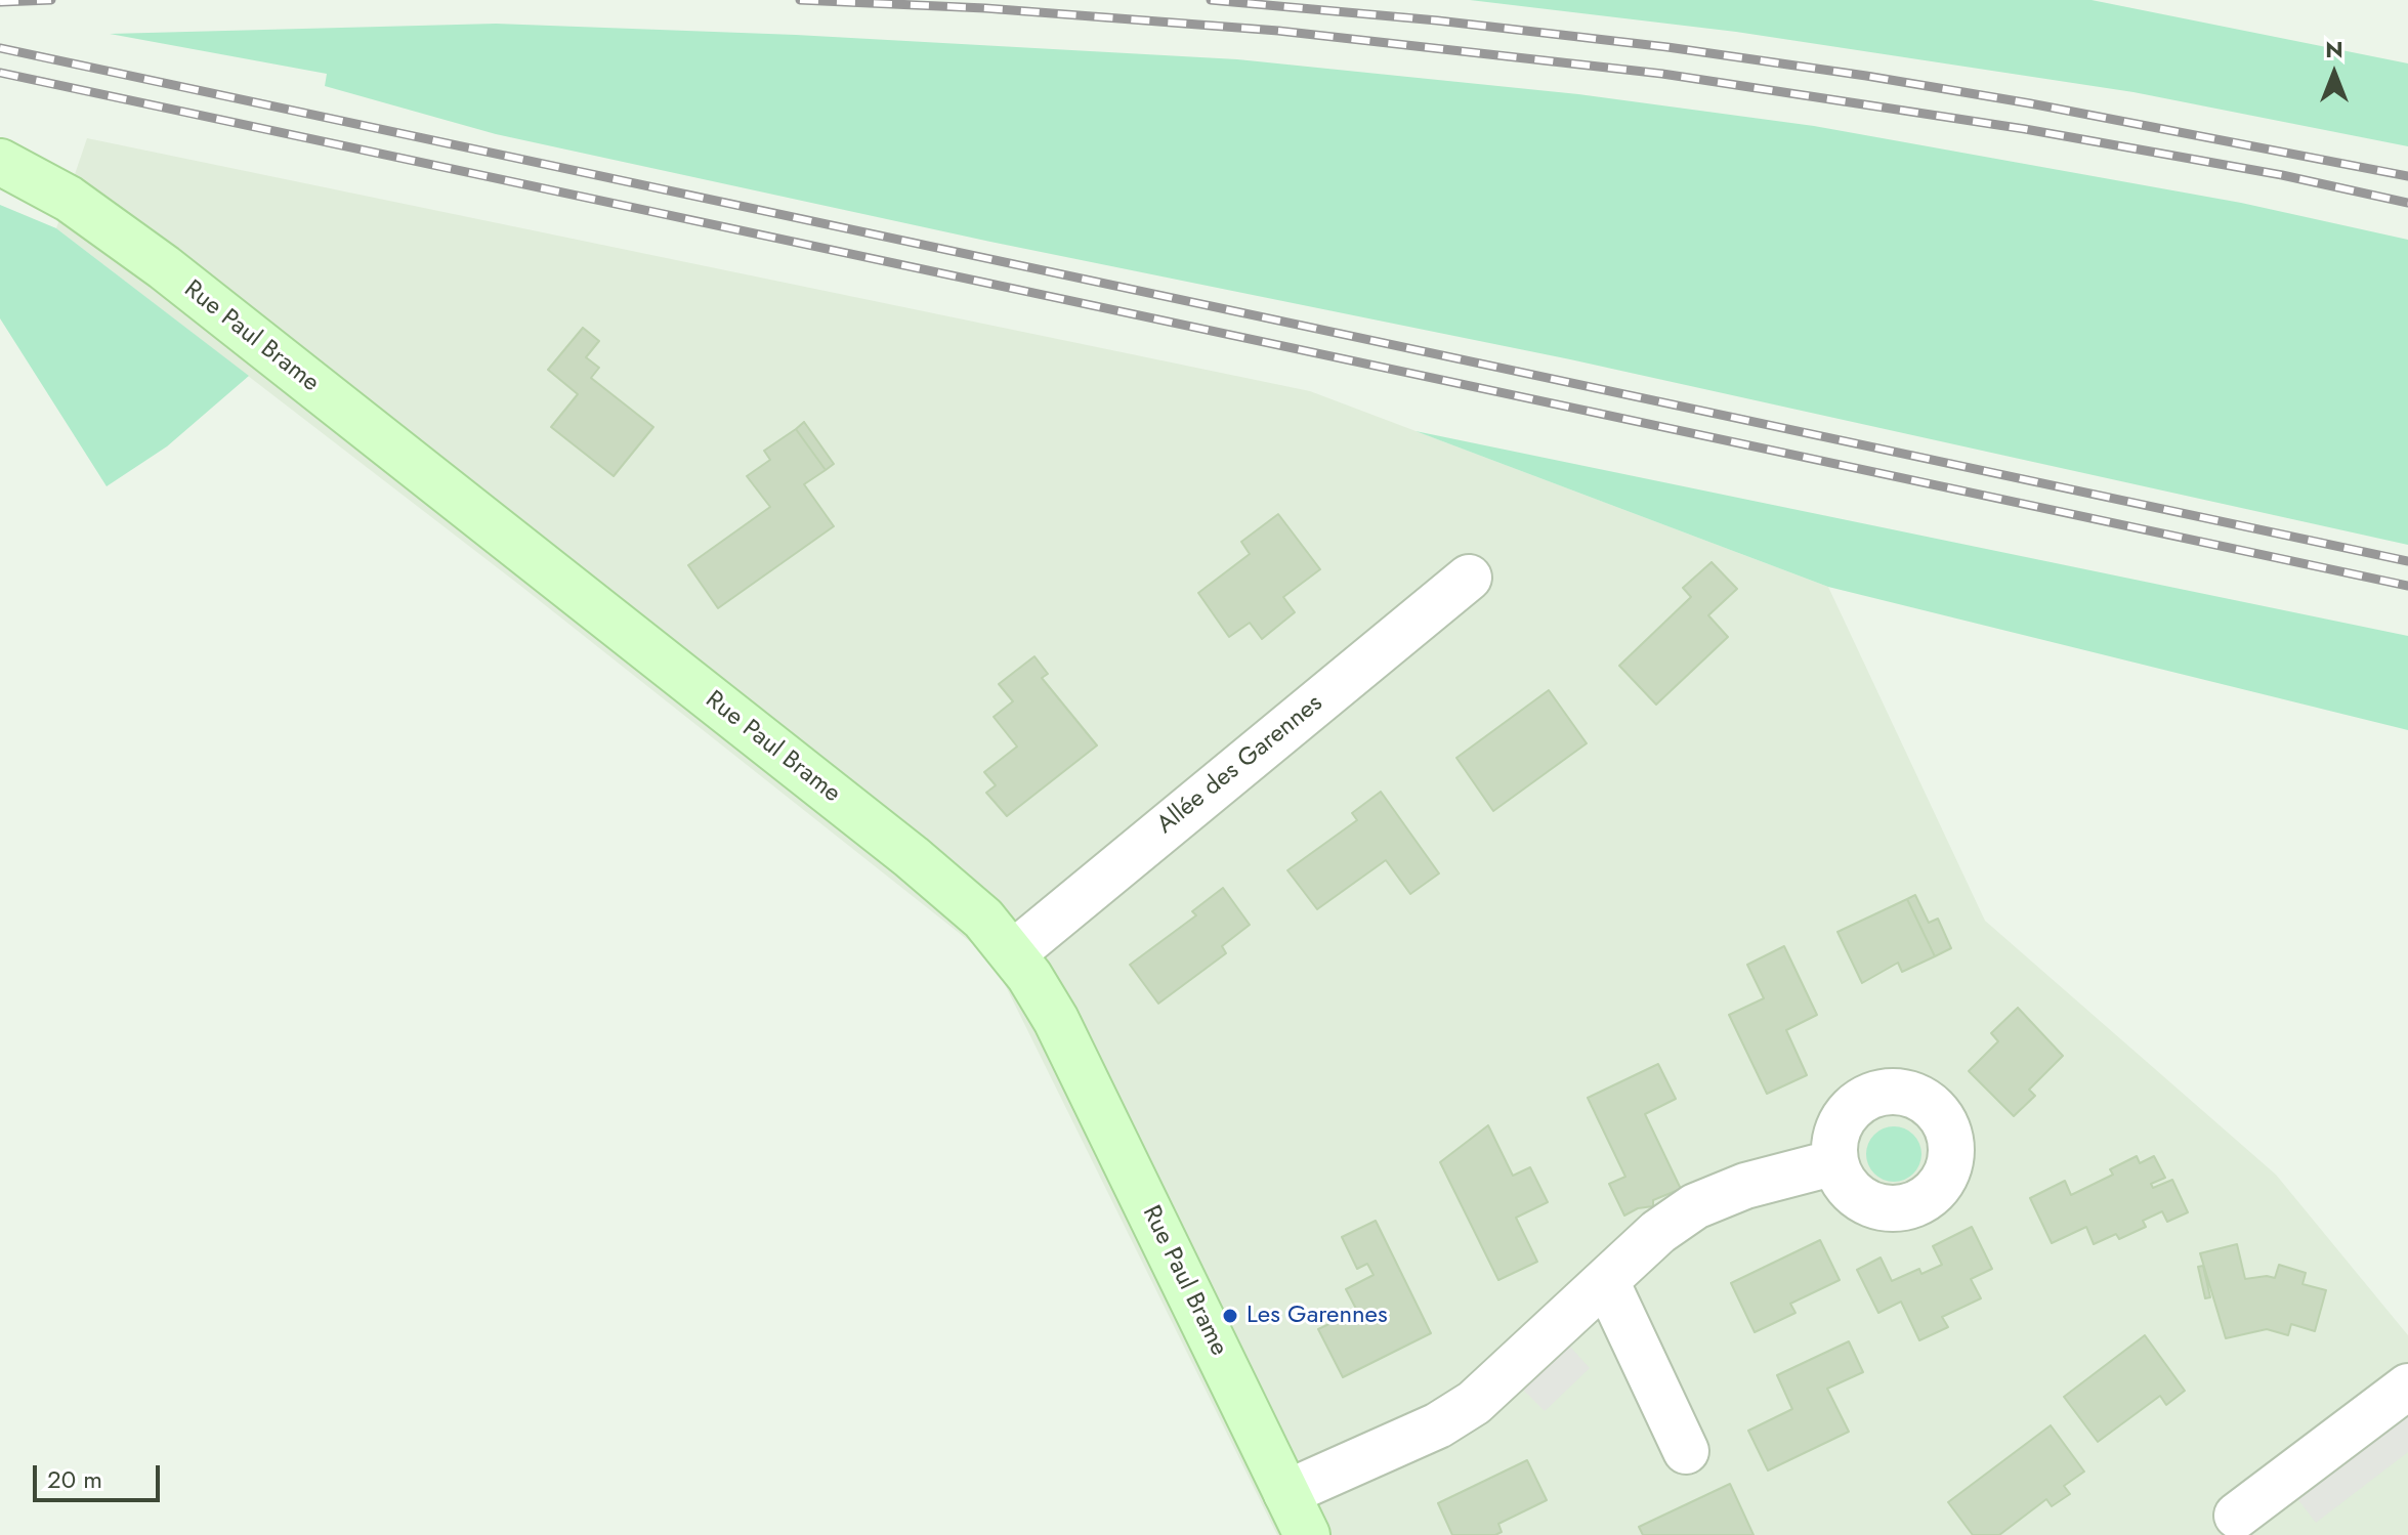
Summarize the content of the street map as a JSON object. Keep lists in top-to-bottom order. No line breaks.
{"streets":{"street":["Rue Paul Brame","Allée des Garennes"]},"crossings":[["Rue Paul Brame","Allée des Garennes"]],"places":["Les Garennes"],"scale_bar":"20 m","north":"top"}
